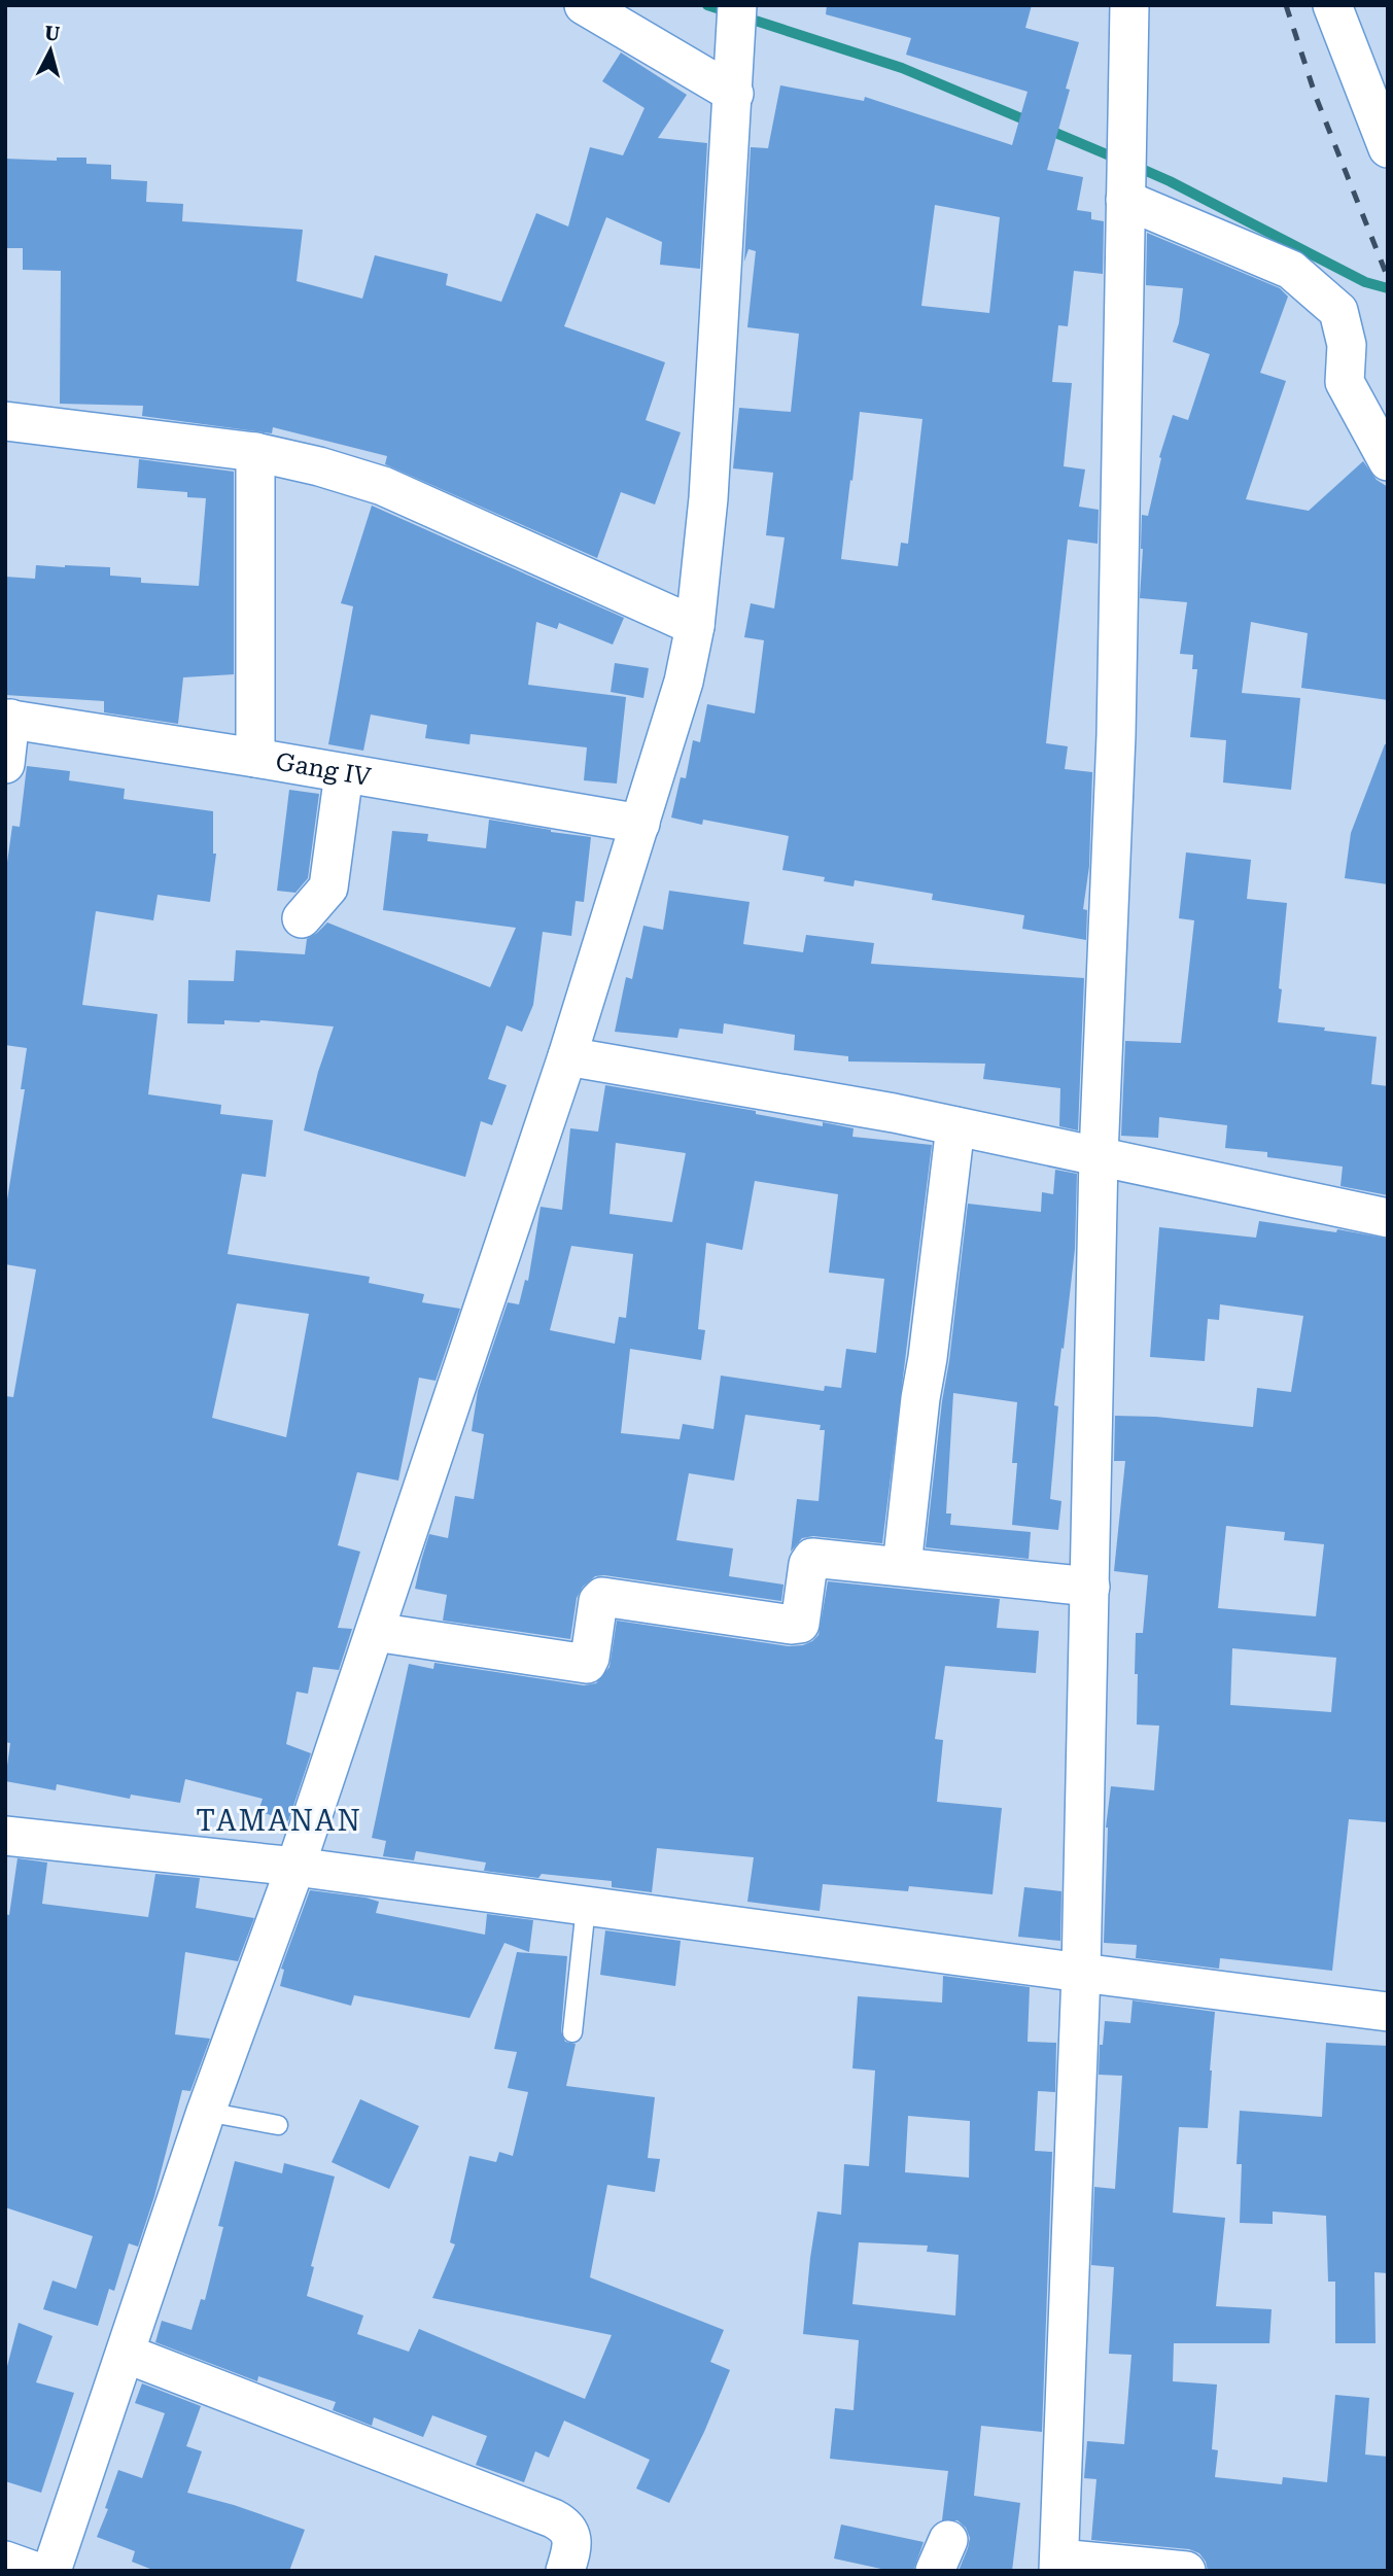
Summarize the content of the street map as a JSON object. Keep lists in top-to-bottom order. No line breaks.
{"streets":{"street":["Gang IV"]},"districts":["TAMANAN"],"north":"top"}
